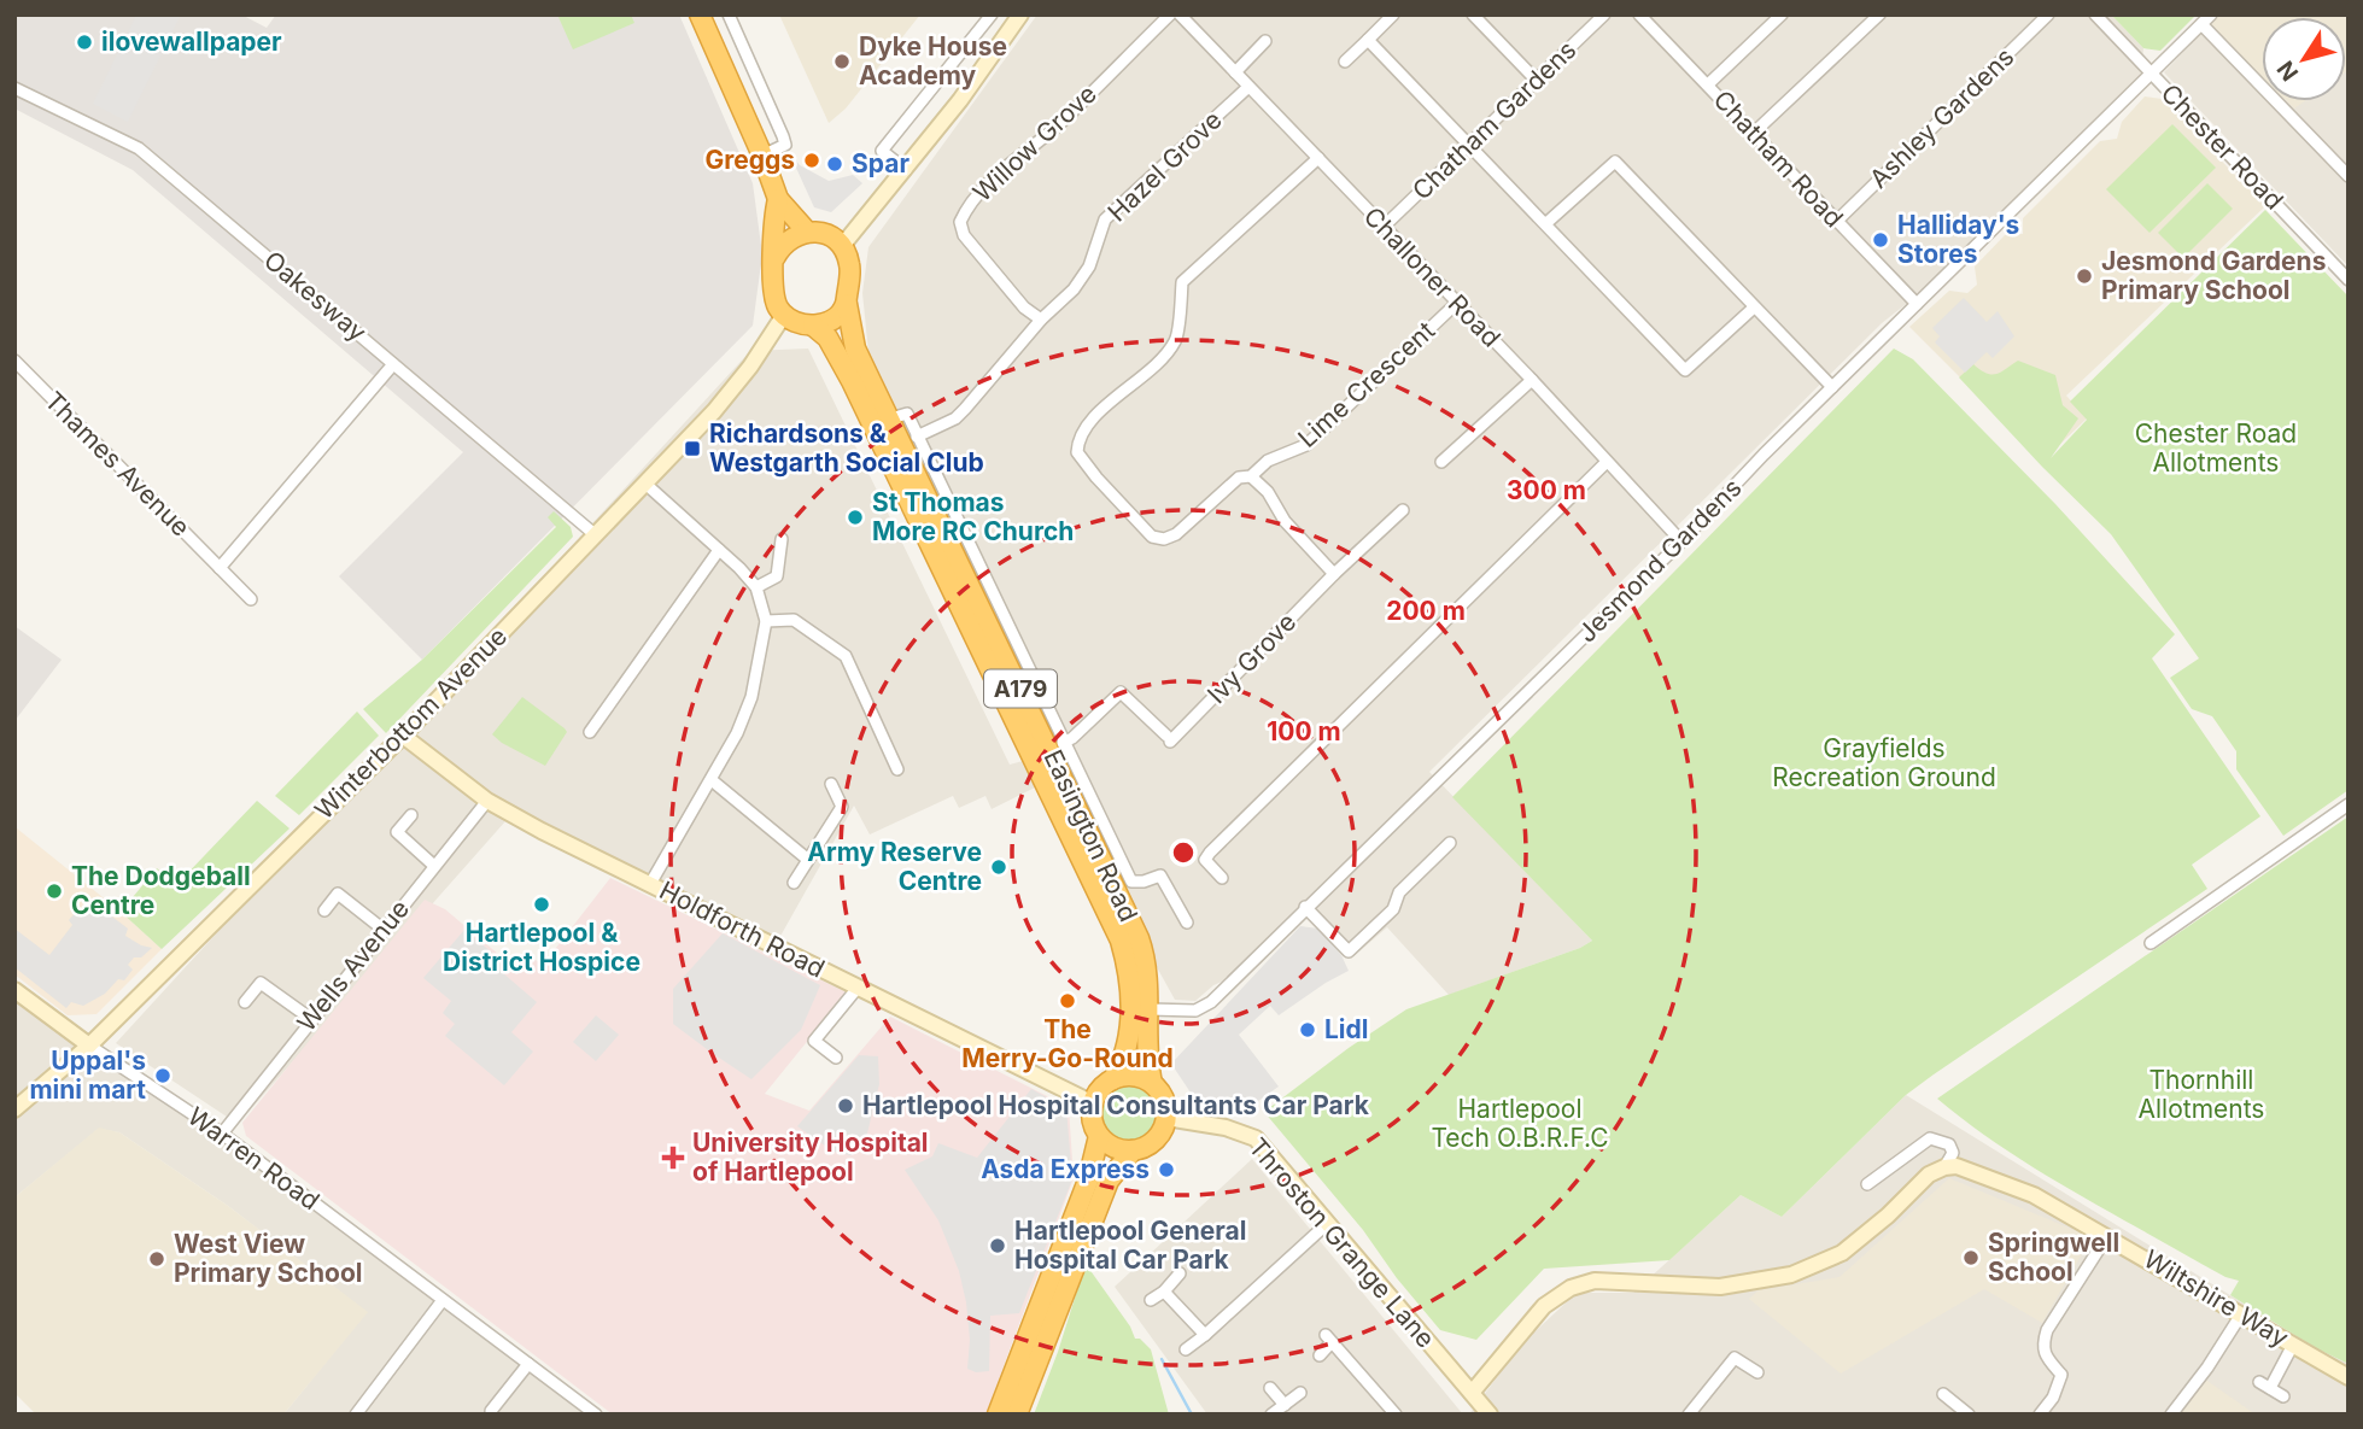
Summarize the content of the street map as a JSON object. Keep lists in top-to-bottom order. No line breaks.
{"streets":{"highway":["A179","Easington Road"],"street":["Ashley Gardens","Chatham Gardens","Willow Grove","Chester Road","Chatham Road","Hazel Grove","Challoner Road","Oakesway","Lime Crescent","Thames Avenue","Jesmond Gardens","Ivy Grove","Winterbottom Avenue","Holdforth Road","Wells Avenue","Warren Road","Throston Grange Lane","Wiltshire Way"]},"crossings":[["Ashley Gardens","Chatham Road"],["Chatham Gardens","Challoner Road"],["Willow Grove","Hazel Grove"],["Chester Road","Jesmond Gardens"],["Chatham Road","Jesmond Gardens"],["Hazel Grove","Challoner Road"],["Hazel Grove","Easington Road"],["Challoner Road","Lime Crescent"],["Challoner Road","Jesmond Gardens"],["Oakesway","Winterbottom Avenue"],["Jesmond Gardens","Easington Road"],["Ivy Grove","Easington Road"],["A179","Winterbottom Avenue"],["A179","Easington Road"],["Winterbottom Avenue","Easington Road"],["Winterbottom Avenue","Holdforth Road"],["Winterbottom Avenue","Warren Road"],["Easington Road","Holdforth Road"],["Easington Road","Throston Grange Lane"],["Holdforth Road","Wells Avenue"],["Holdforth Road","Throston Grange Lane"],["Wells Avenue","Warren Road"]],"parks":["Chester Road Allotments","Grayfields Recreation Ground","Thornhill Allotments","Hartlepool Tech O.B.R.F.C"],"places":{"other":["ilovewallpaper","Dyke House Academy","Greggs","Spar","Halliday's Stores","Jesmond Gardens Primary School","St Thomas More RC Church","Army Reserve Centre","The Dodgeball Centre","Hartlepool & District Hospice","The Merry-Go-Round","Lidl","Uppal's mini mart","Hartlepool Hospital Consultants Car Park","Asda Express","Hartlepool General Hospital Car Park","Springwell School","West View Primary School"],"transit":["Richardsons & Westgarth Social Club"],"health":["University Hospital of Hartlepool"]},"north":"bottom left","rings":["300 m","200 m","100 m"]}
